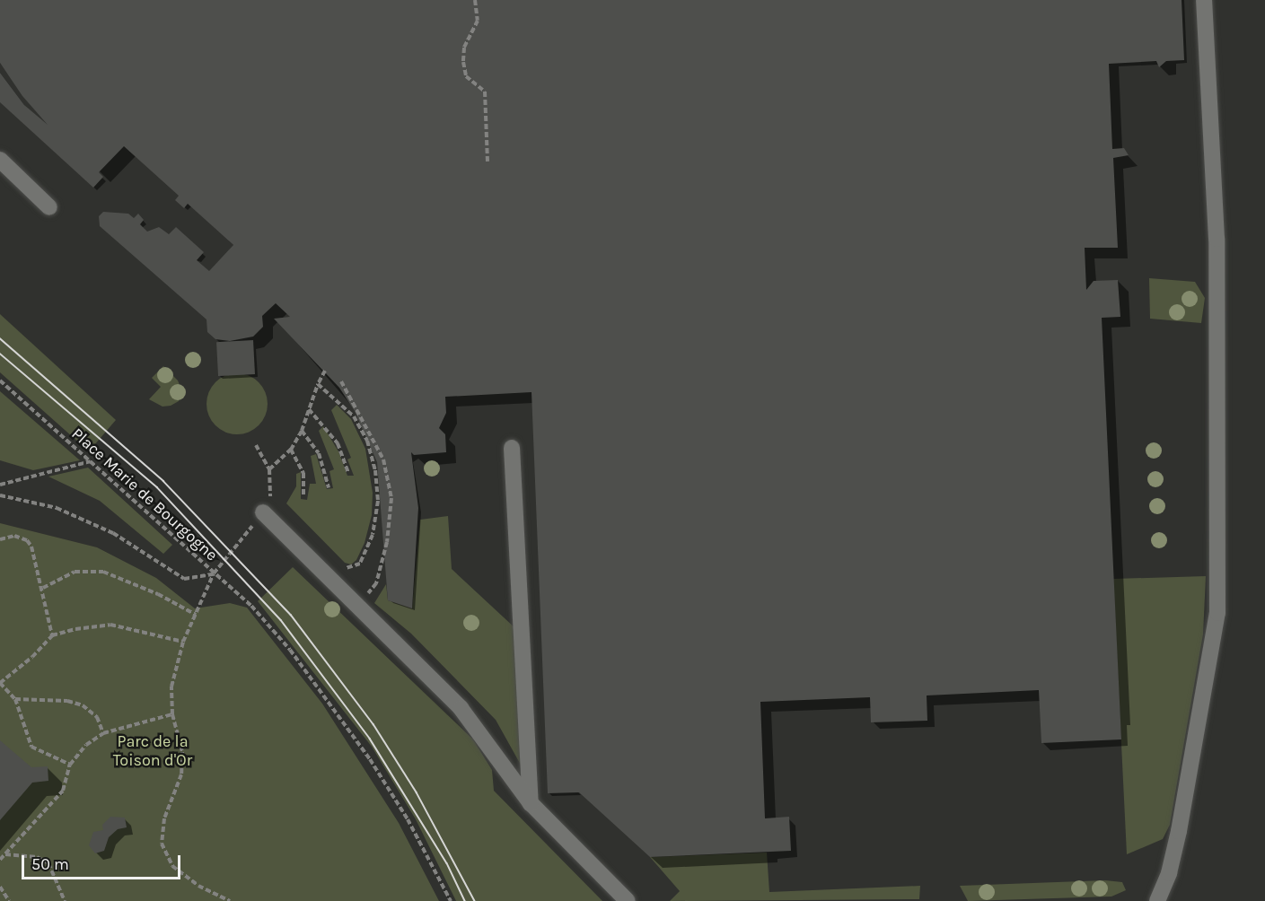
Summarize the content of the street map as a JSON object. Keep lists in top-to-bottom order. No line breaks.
{"streets":{"path":["Place Marie de Bourgogne"]},"parks":["Parc de la Toison d'Or"],"scale_bar":"50 m"}
